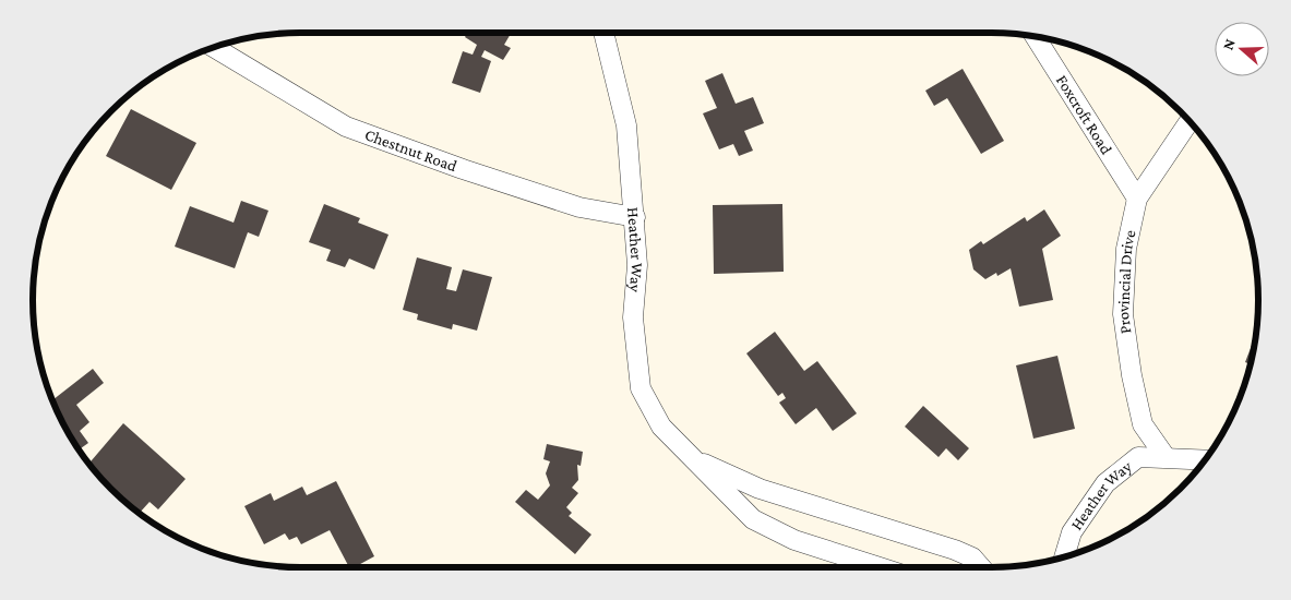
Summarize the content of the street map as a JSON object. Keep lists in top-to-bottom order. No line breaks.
{"streets":{"street":["Foxcroft Road","Chestnut Road","Heather Way","Provincial Drive"]},"crossings":[["Foxcroft Road","Provincial Drive"],["Chestnut Road","Heather Way"],["Heather Way","Provincial Drive"]],"north":"left"}
